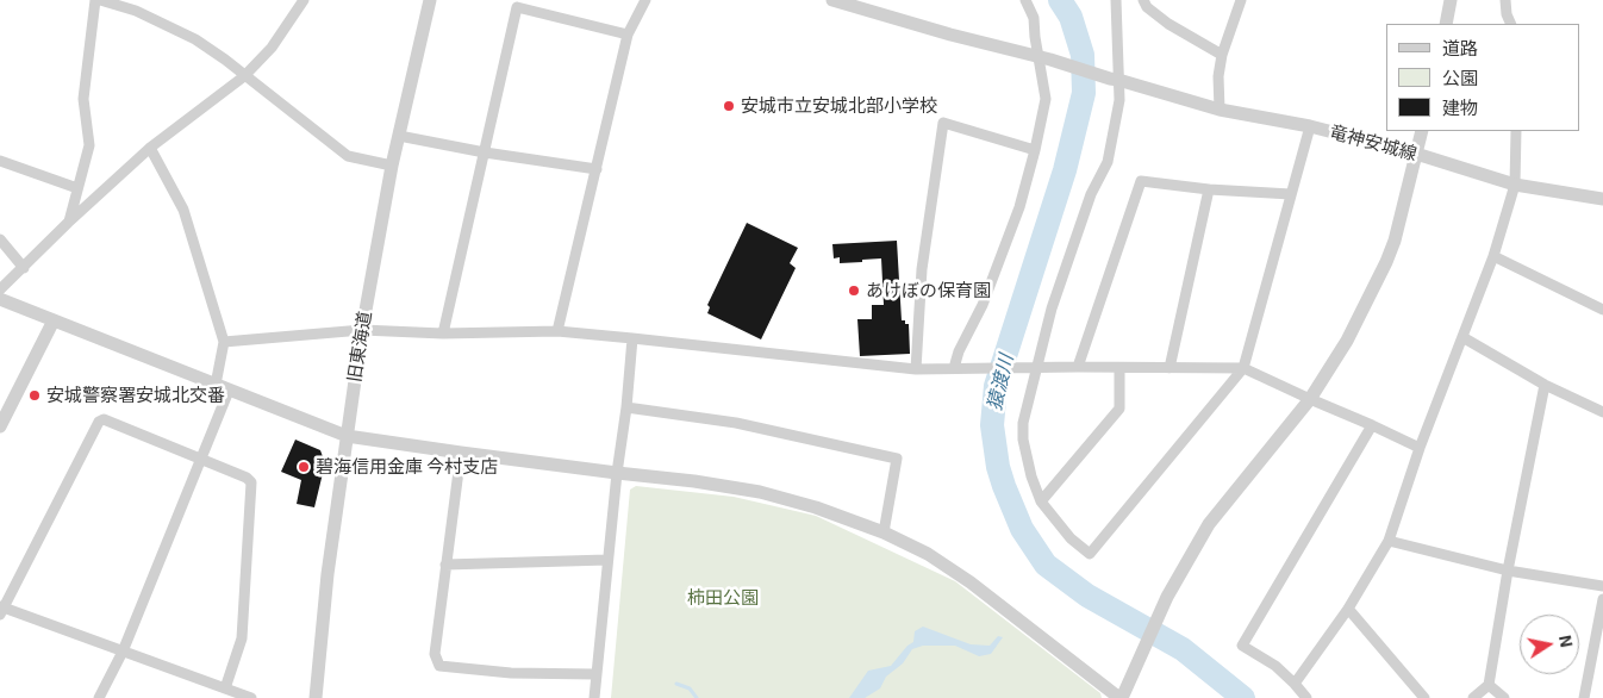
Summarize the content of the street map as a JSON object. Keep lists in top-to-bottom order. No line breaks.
{"streets":{"street":["竜神安城線","旧東海道"]},"water":["猿渡川"],"parks":["柿田公園"],"places":["安城市立安城北部小学校","あけぼの保育園","安城警察署安城北交番","碧海信用金庫 今村支店"],"legend":["道路","公園","建物"],"north":"right"}
